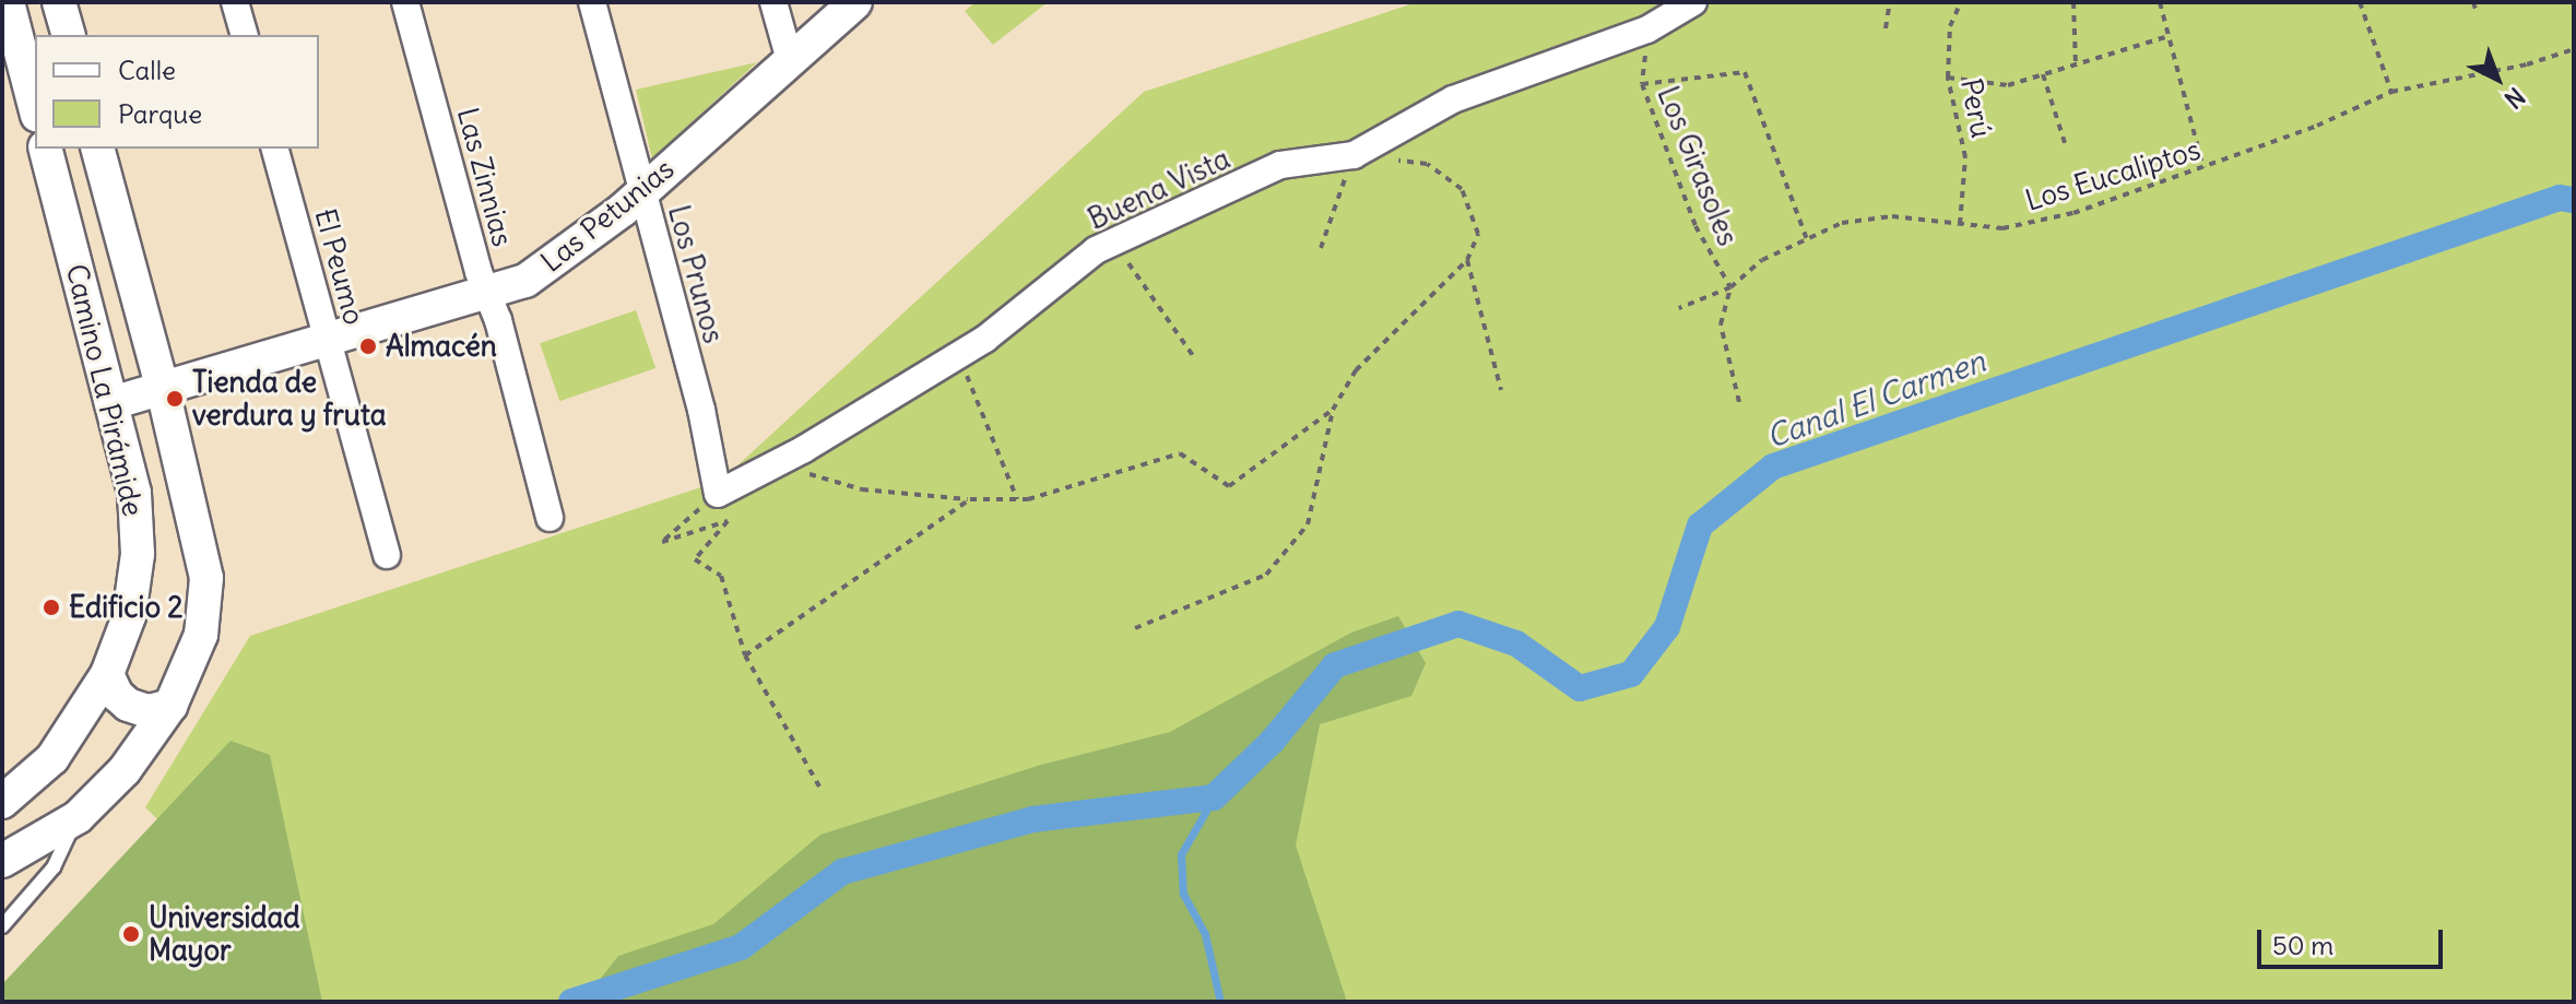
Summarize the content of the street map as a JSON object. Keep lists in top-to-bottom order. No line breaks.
{"streets":{"street":["Las Zinnias","Buena Vista","Las Petunias","El Peumo","Los Prunos","Camino La Pirámide"],"path":["Perú","Los Girasoles","Los Eucaliptos"]},"crossings":[["Perú","Los Eucaliptos"],["Los Girasoles","Los Eucaliptos"],["Los Girasoles","Buena Vista"],["Las Zinnias","Las Petunias"],["Buena Vista","Los Prunos"],["Las Petunias","El Peumo"],["Las Petunias","Los Prunos"],["Las Petunias","Camino La Pirámide"]],"water":["Canal El Carmen"],"places":["Almacén","Tienda de verdura y fruta","Edificio 2","Universidad Mayor"],"legend":["Calle","Parque"],"scale_bar":"50 m","north":"bottom right"}
